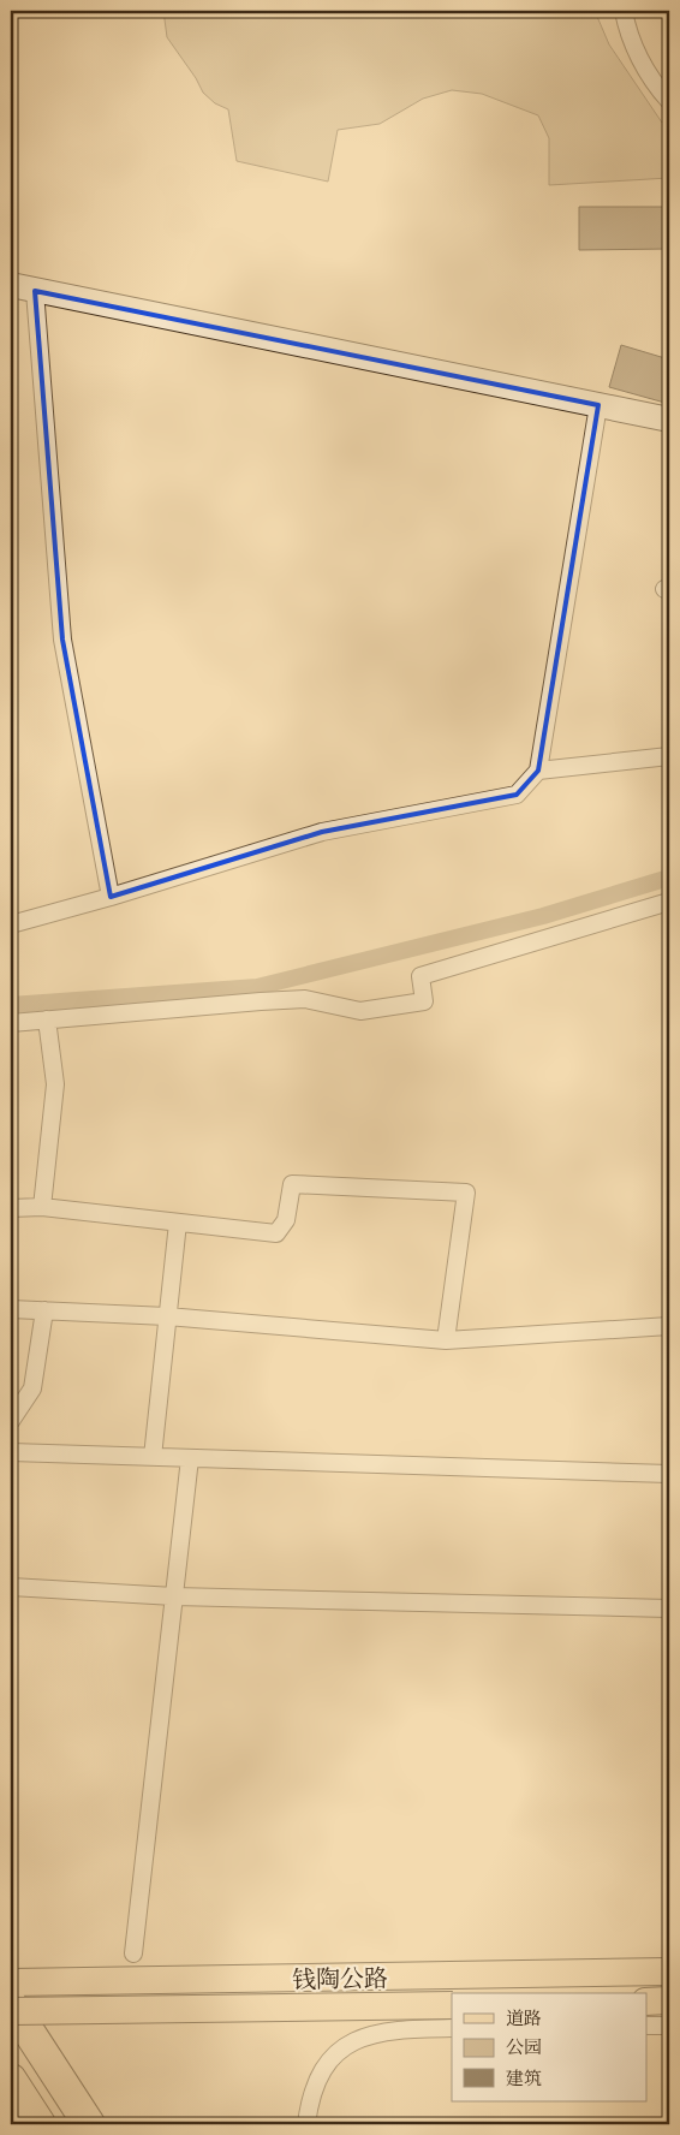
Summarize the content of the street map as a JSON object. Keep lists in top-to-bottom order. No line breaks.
{"streets":{"main road":["钱陶公路"]},"legend":["道路","公园","建筑"]}
